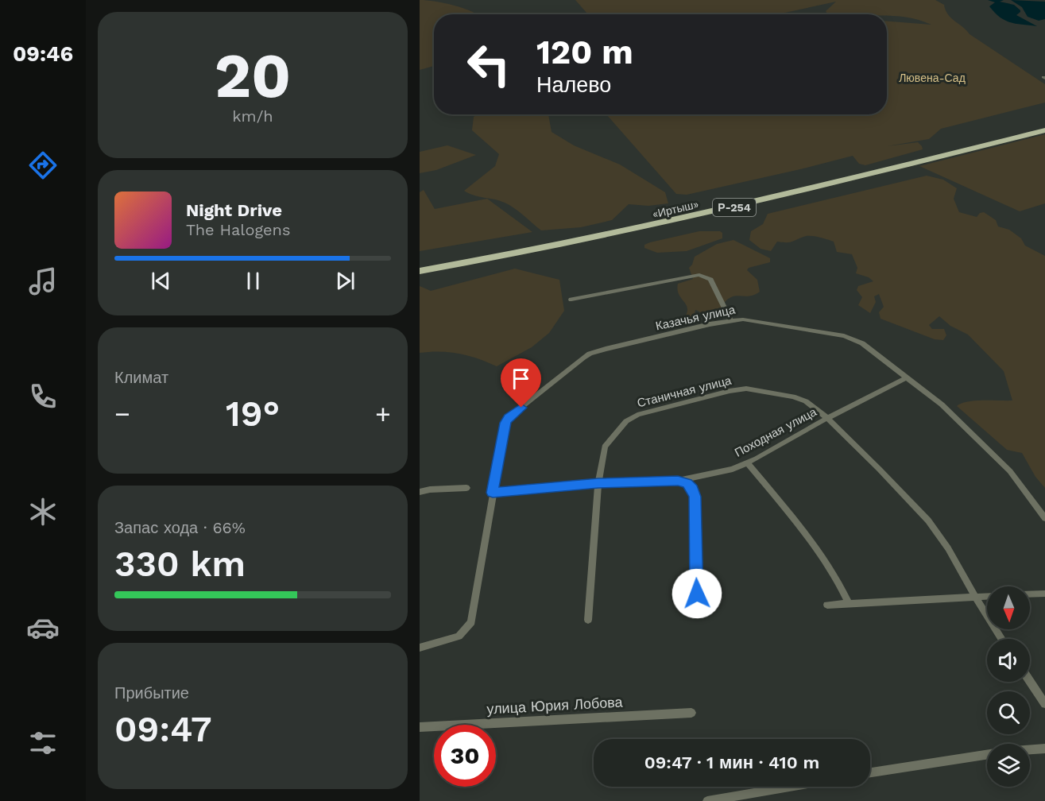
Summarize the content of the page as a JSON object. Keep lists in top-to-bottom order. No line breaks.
{"streets":{"highway":["Р-254","«Иртыш»"],"street":["Казачья улица","Станичная улица","Походная улица","улица Юрия Лобова"]},"crossings":[["Казачья улица","Походная улица"],["Станичная улица","Походная улица"]],"parks":["Лювена-Сад"],"north":"bottom","page":{"tabs":"09:46","tile":[["20","km/h"],"Климат",["Запас хода · 66%","330 km"],["Прибытие","09:47"]],"turn":["120 m","Налево"],"song":["Night Drive","The Halogens"],"heat":["−","19°","+"],"limit":"30","trip":"09:47 · 1 мин · 410 m"}}
